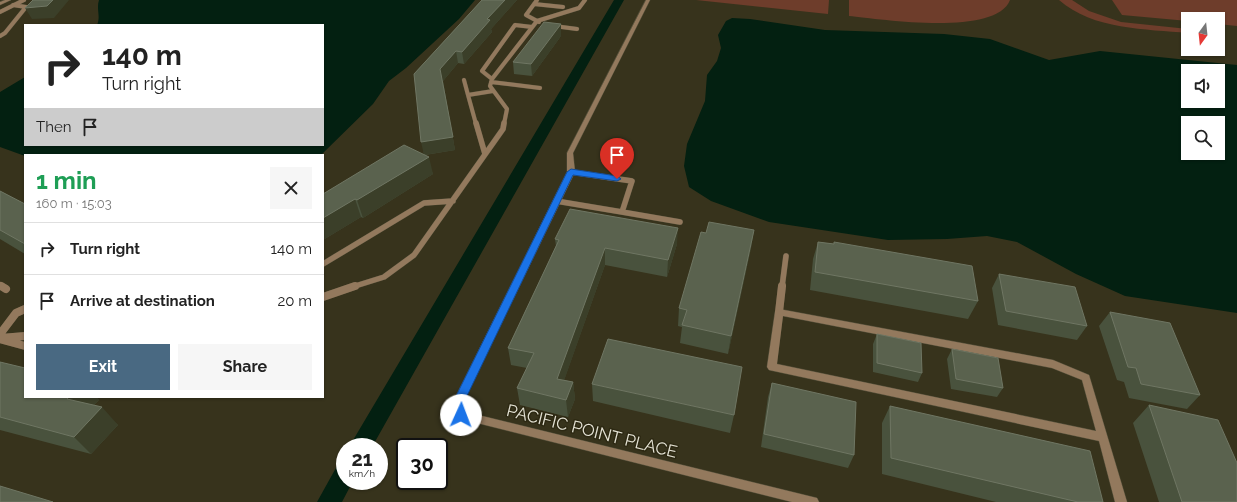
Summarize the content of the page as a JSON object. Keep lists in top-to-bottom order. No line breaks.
{"streets":{"street":["PACIFIC POINT PLACE"]},"north":"bottom","page":{"turn":["140 m","Turn right"],"then":"Then","heading":["1 min","160 m · 15:03"],"list":[{"name":"Turn right","value":"140 m"},{"name":"Arrive at destination","value":"20 m"}],"buttons":["Exit","Share"],"speed":"21 km/h","limit":"30"}}
